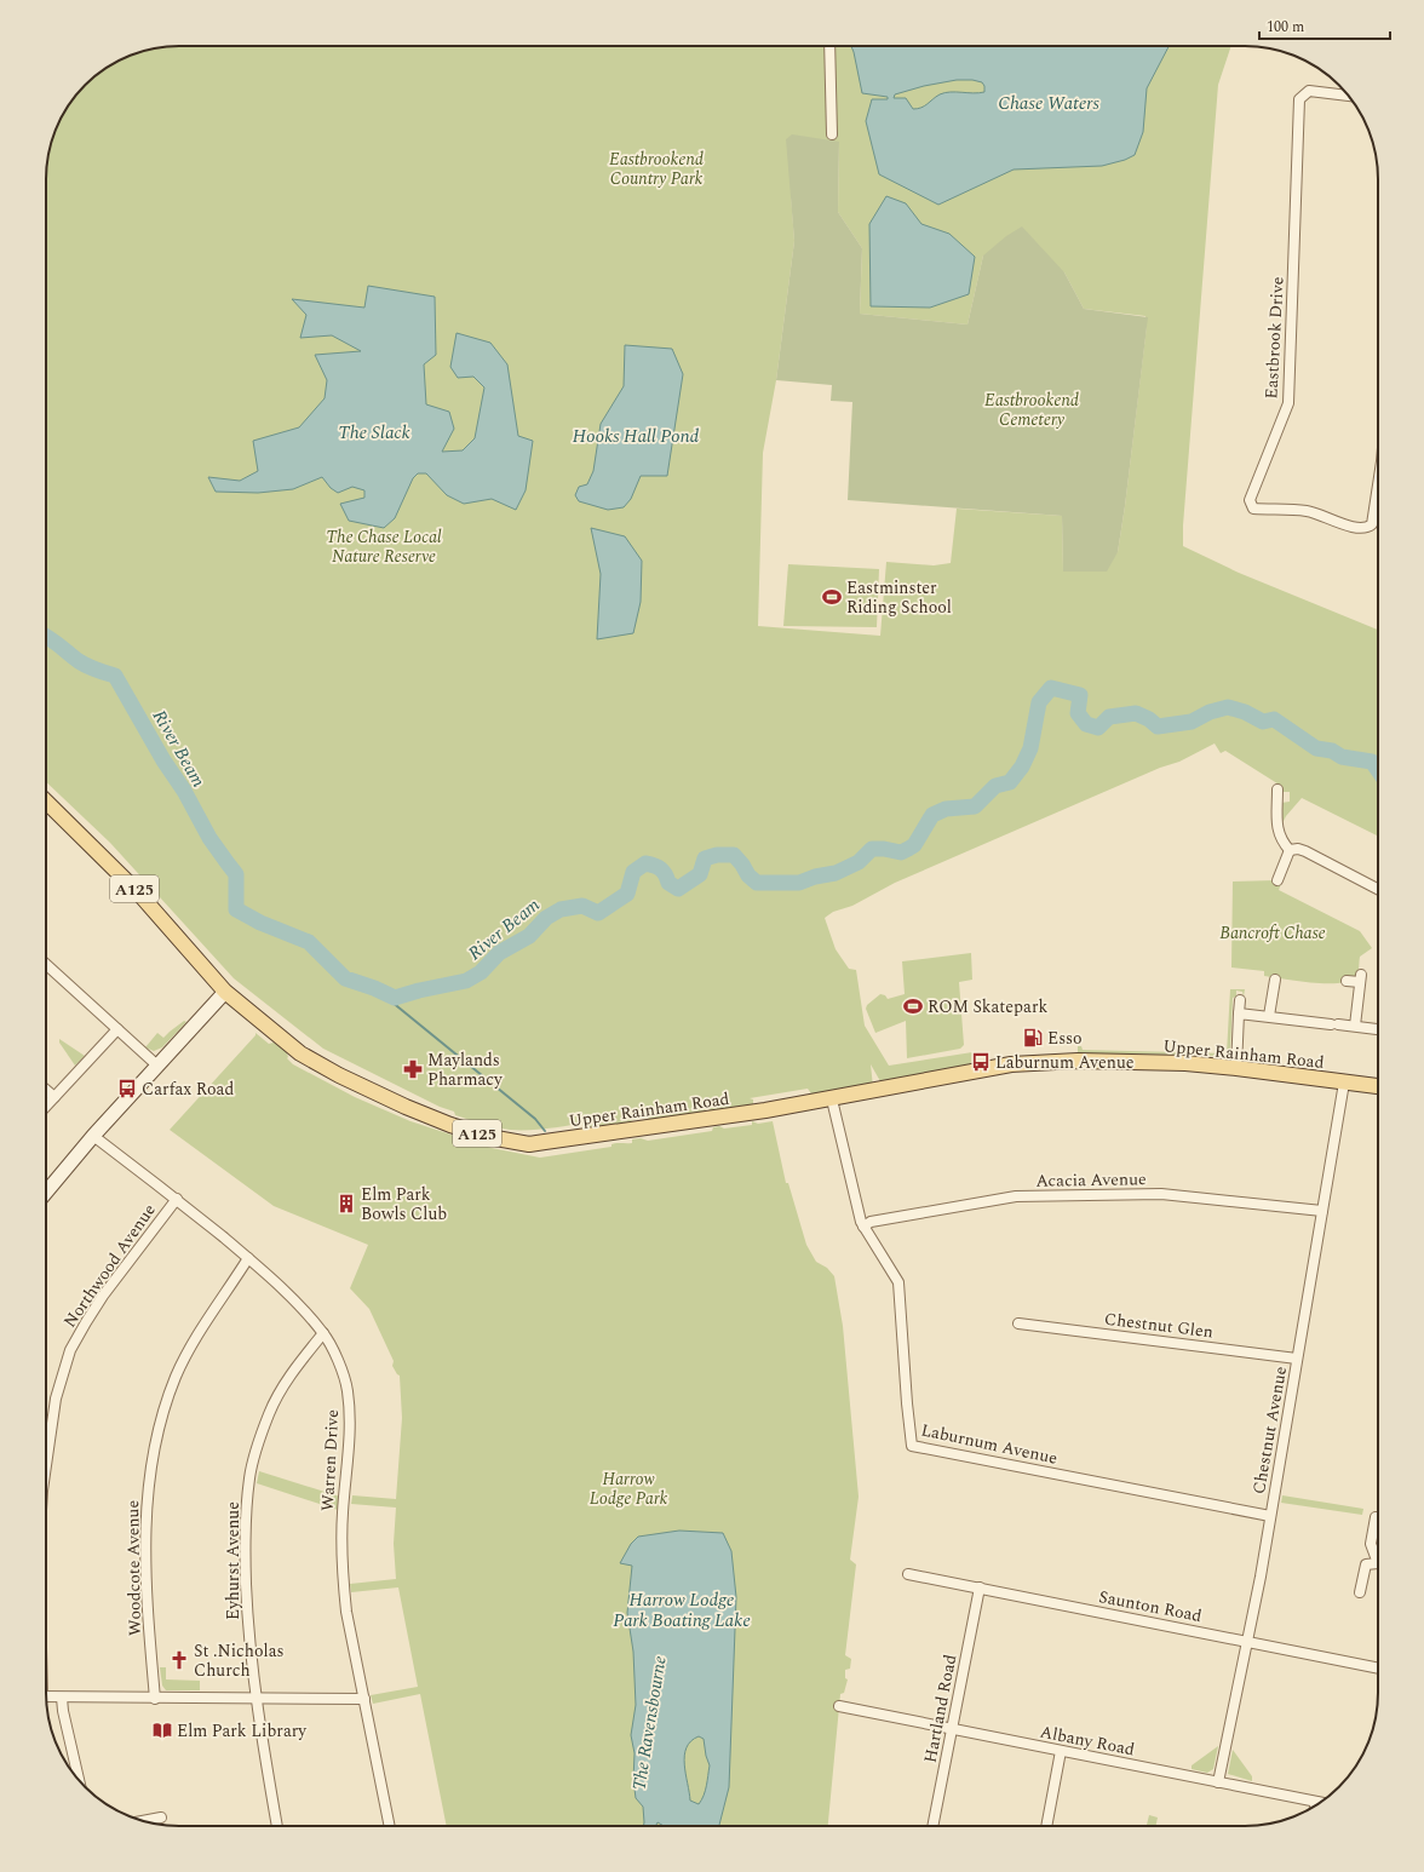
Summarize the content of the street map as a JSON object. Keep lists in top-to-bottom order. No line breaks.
{"streets":{"main road":["A125","Upper Rainham Road"],"street":["Eastbrook Drive","Acacia Avenue","Northwood Avenue","Chestnut Glen","Chestnut Avenue","Laburnum Avenue","Warren Drive","Eyhurst Avenue","Woodcote Avenue","Saunton Road","Hartland Road","Albany Road"]},"crossings":[["Upper Rainham Road","Chestnut Avenue"],["Upper Rainham Road","Laburnum Avenue"],["Acacia Avenue","Chestnut Avenue"],["Acacia Avenue","Laburnum Avenue"],["Northwood Avenue","Warren Drive"],["Chestnut Glen","Chestnut Avenue"],["Chestnut Avenue","Laburnum Avenue"],["Chestnut Avenue","Saunton Road"],["Chestnut Avenue","Albany Road"],["Warren Drive","Eyhurst Avenue"],["Warren Drive","Woodcote Avenue"],["Saunton Road","Hartland Road"],["Hartland Road","Albany Road"]],"water":["Chase Waters","The Slack","Hooks Hall Pond","River Beam","Harrow Lodge Park Boating Lake","The Ravensbourne"],"parks":["Eastbrookend Country Park","Eastbrookend Cemetery","The Chase Local Nature Reserve","Bancroft Chase","Harrow Lodge Park"],"places":{"sports":["Eastminster Riding School","ROM Skatepark"],"fuel station":["Esso"],"bus stop":["Laburnum Avenue","Carfax Road"],"pharmacy":["Maylands Pharmacy"],"building":["Elm Park Bowls Club"],"church":["St .Nicholas Church"],"library":["Elm Park Library"]},"scale_bar":"100 m"}
